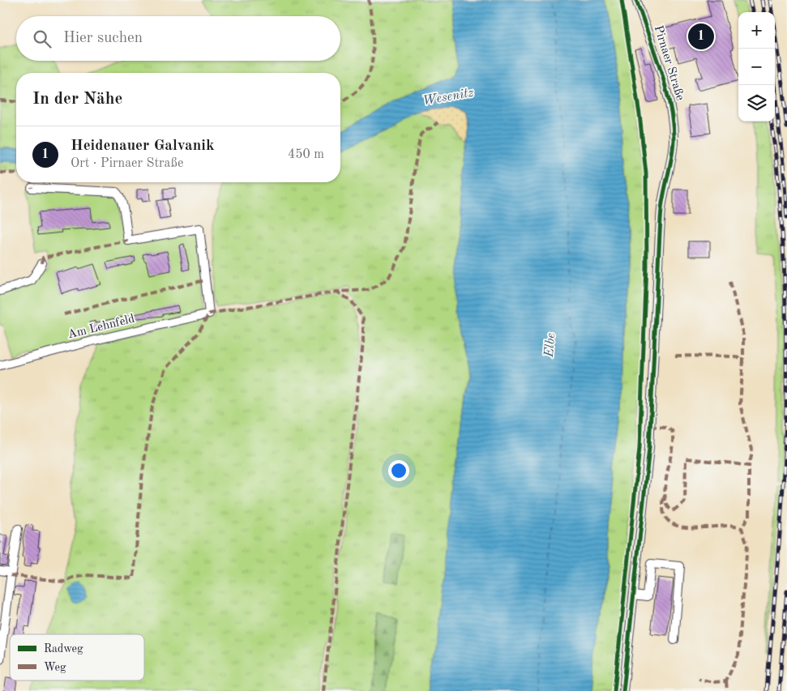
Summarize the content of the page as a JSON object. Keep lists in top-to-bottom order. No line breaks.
{"streets":{"street":["Pirnaer Straße","Am Lehnfeld"]},"water":["Wesenitz","Elbe"],"legend":["Radweg","Weg"],"page":{"map_buttons":["+","−"],"search":"Hier suchen","pins":"1","heading":"In der Nähe","list":[{"mark":"1","name":"Heidenauer Galvanik","note":"Ort · Pirnaer Straße","value":"450 m"}]}}
